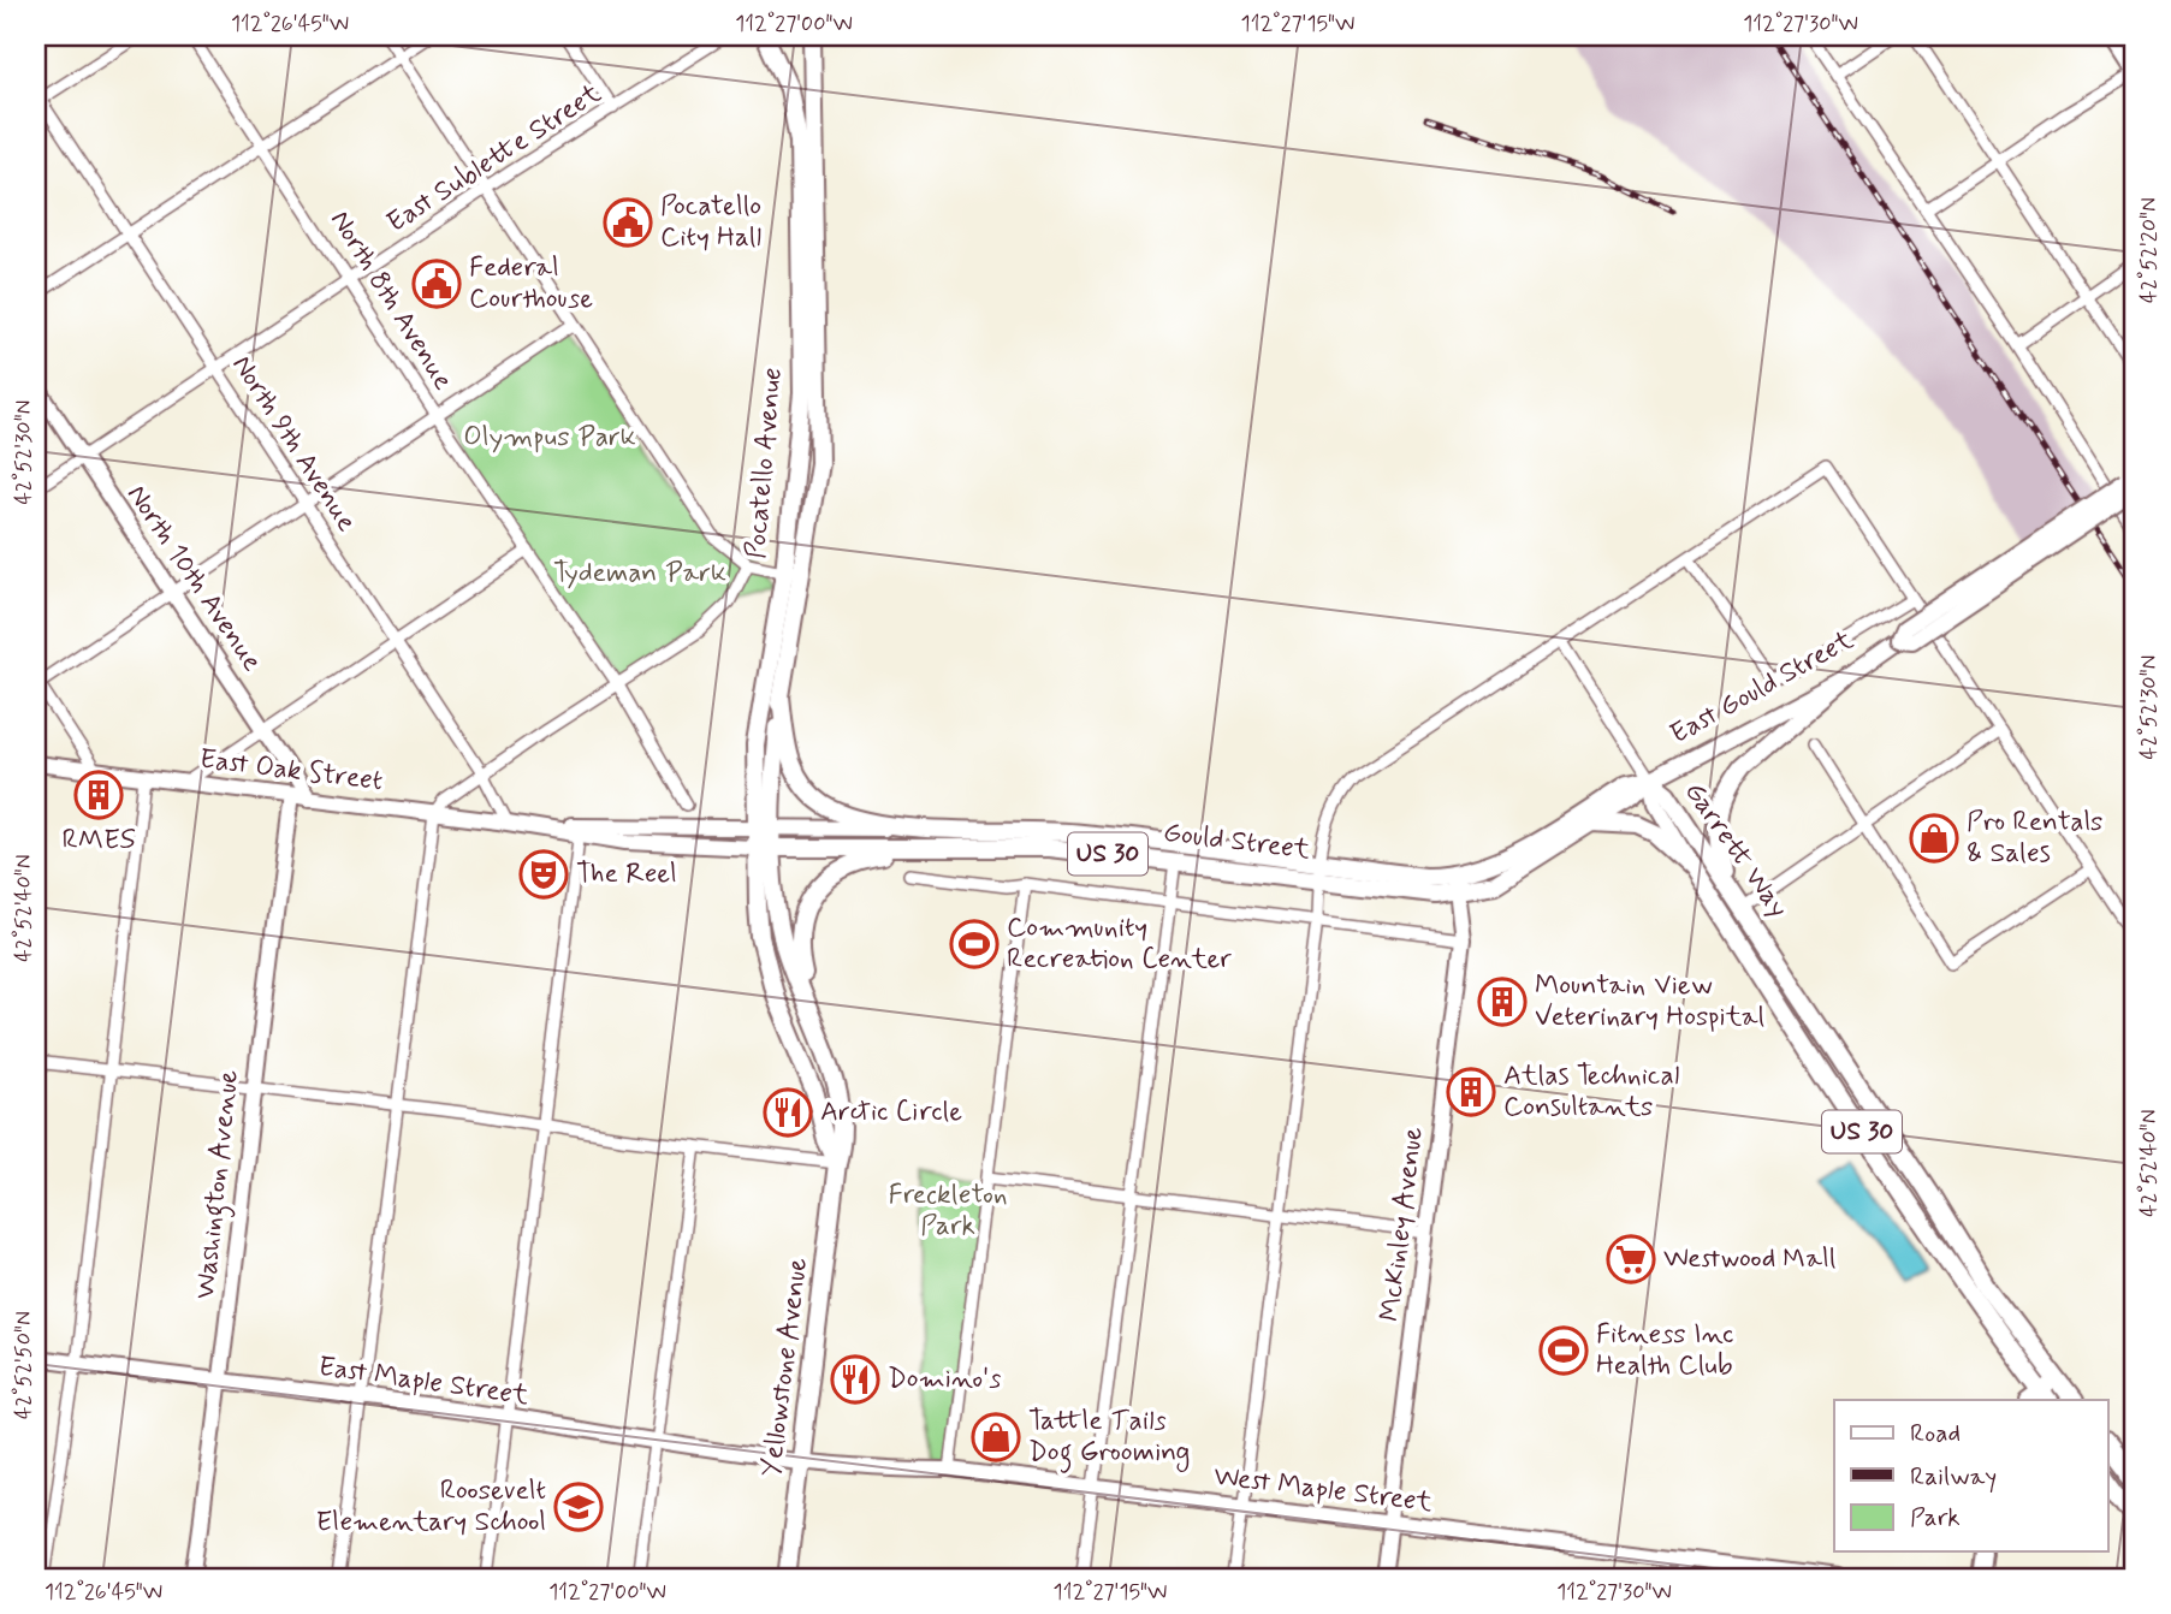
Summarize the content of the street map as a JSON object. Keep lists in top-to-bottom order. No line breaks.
{"streets":{"main road":["Pocatello Avenue","East Gould Street","Gould Street","Garrett Way","US 30","Yellowstone Avenue"],"street":["East Sublette Street","North 8th Avenue","North 9th Avenue","North 10th Avenue","East Oak Street","Washington Avenue","McKinley Avenue","East Maple Street","West Maple Street"]},"crossings":[["East Sublette Street","North 8th Avenue"],["East Sublette Street","North 9th Avenue"],["East Sublette Street","North 10th Avenue"],["North 9th Avenue","East Oak Street"],["Pocatello Avenue","East Oak Street"],["Pocatello Avenue","Gould Street"],["Pocatello Avenue","US 30"],["Pocatello Avenue","Yellowstone Avenue"],["North 10th Avenue","East Oak Street"],["East Gould Street","Gould Street"],["East Gould Street","Garrett Way"],["East Gould Street","US 30"],["East Gould Street","McKinley Avenue"],["East Oak Street","Gould Street"],["East Oak Street","Washington Avenue"],["East Oak Street","Yellowstone Avenue"],["Gould Street","US 30"],["Gould Street","McKinley Avenue"],["Gould Street","Yellowstone Avenue"],["Garrett Way","US 30"],["Washington Avenue","East Maple Street"],["McKinley Avenue","West Maple Street"],["Yellowstone Avenue","East Maple Street"],["Yellowstone Avenue","West Maple Street"],["East Maple Street","West Maple Street"]],"parks":["Olympus Park","Tydeman Park","Freckleton Park"],"places":{"public building":["Pocatello City Hall","Federal Courthouse"],"building":["RMES","Mountain View Veterinary Hospital","Atlas Technical Consultants"],"shop":["Pro Rentals & Sales","Tattle Tails Dog Grooming"],"theatre":["The Reel"],"sports":["Community Recreation Center","Fitness Inc Health Club"],"restaurant":["Arctic Circle","Domino's"],"supermarket":["Westwood Mall"],"school or university":["Roosevelt Elementary School"]},"legend":["Road","Railway","Park"],"coordinates":["112°26'45\"W","112°27'00\"W","112°27'15\"W","112°27'30\"W","42°52'20\"N","42°52'30\"N","42°52'40\"N","42°52'50\"N"]}
